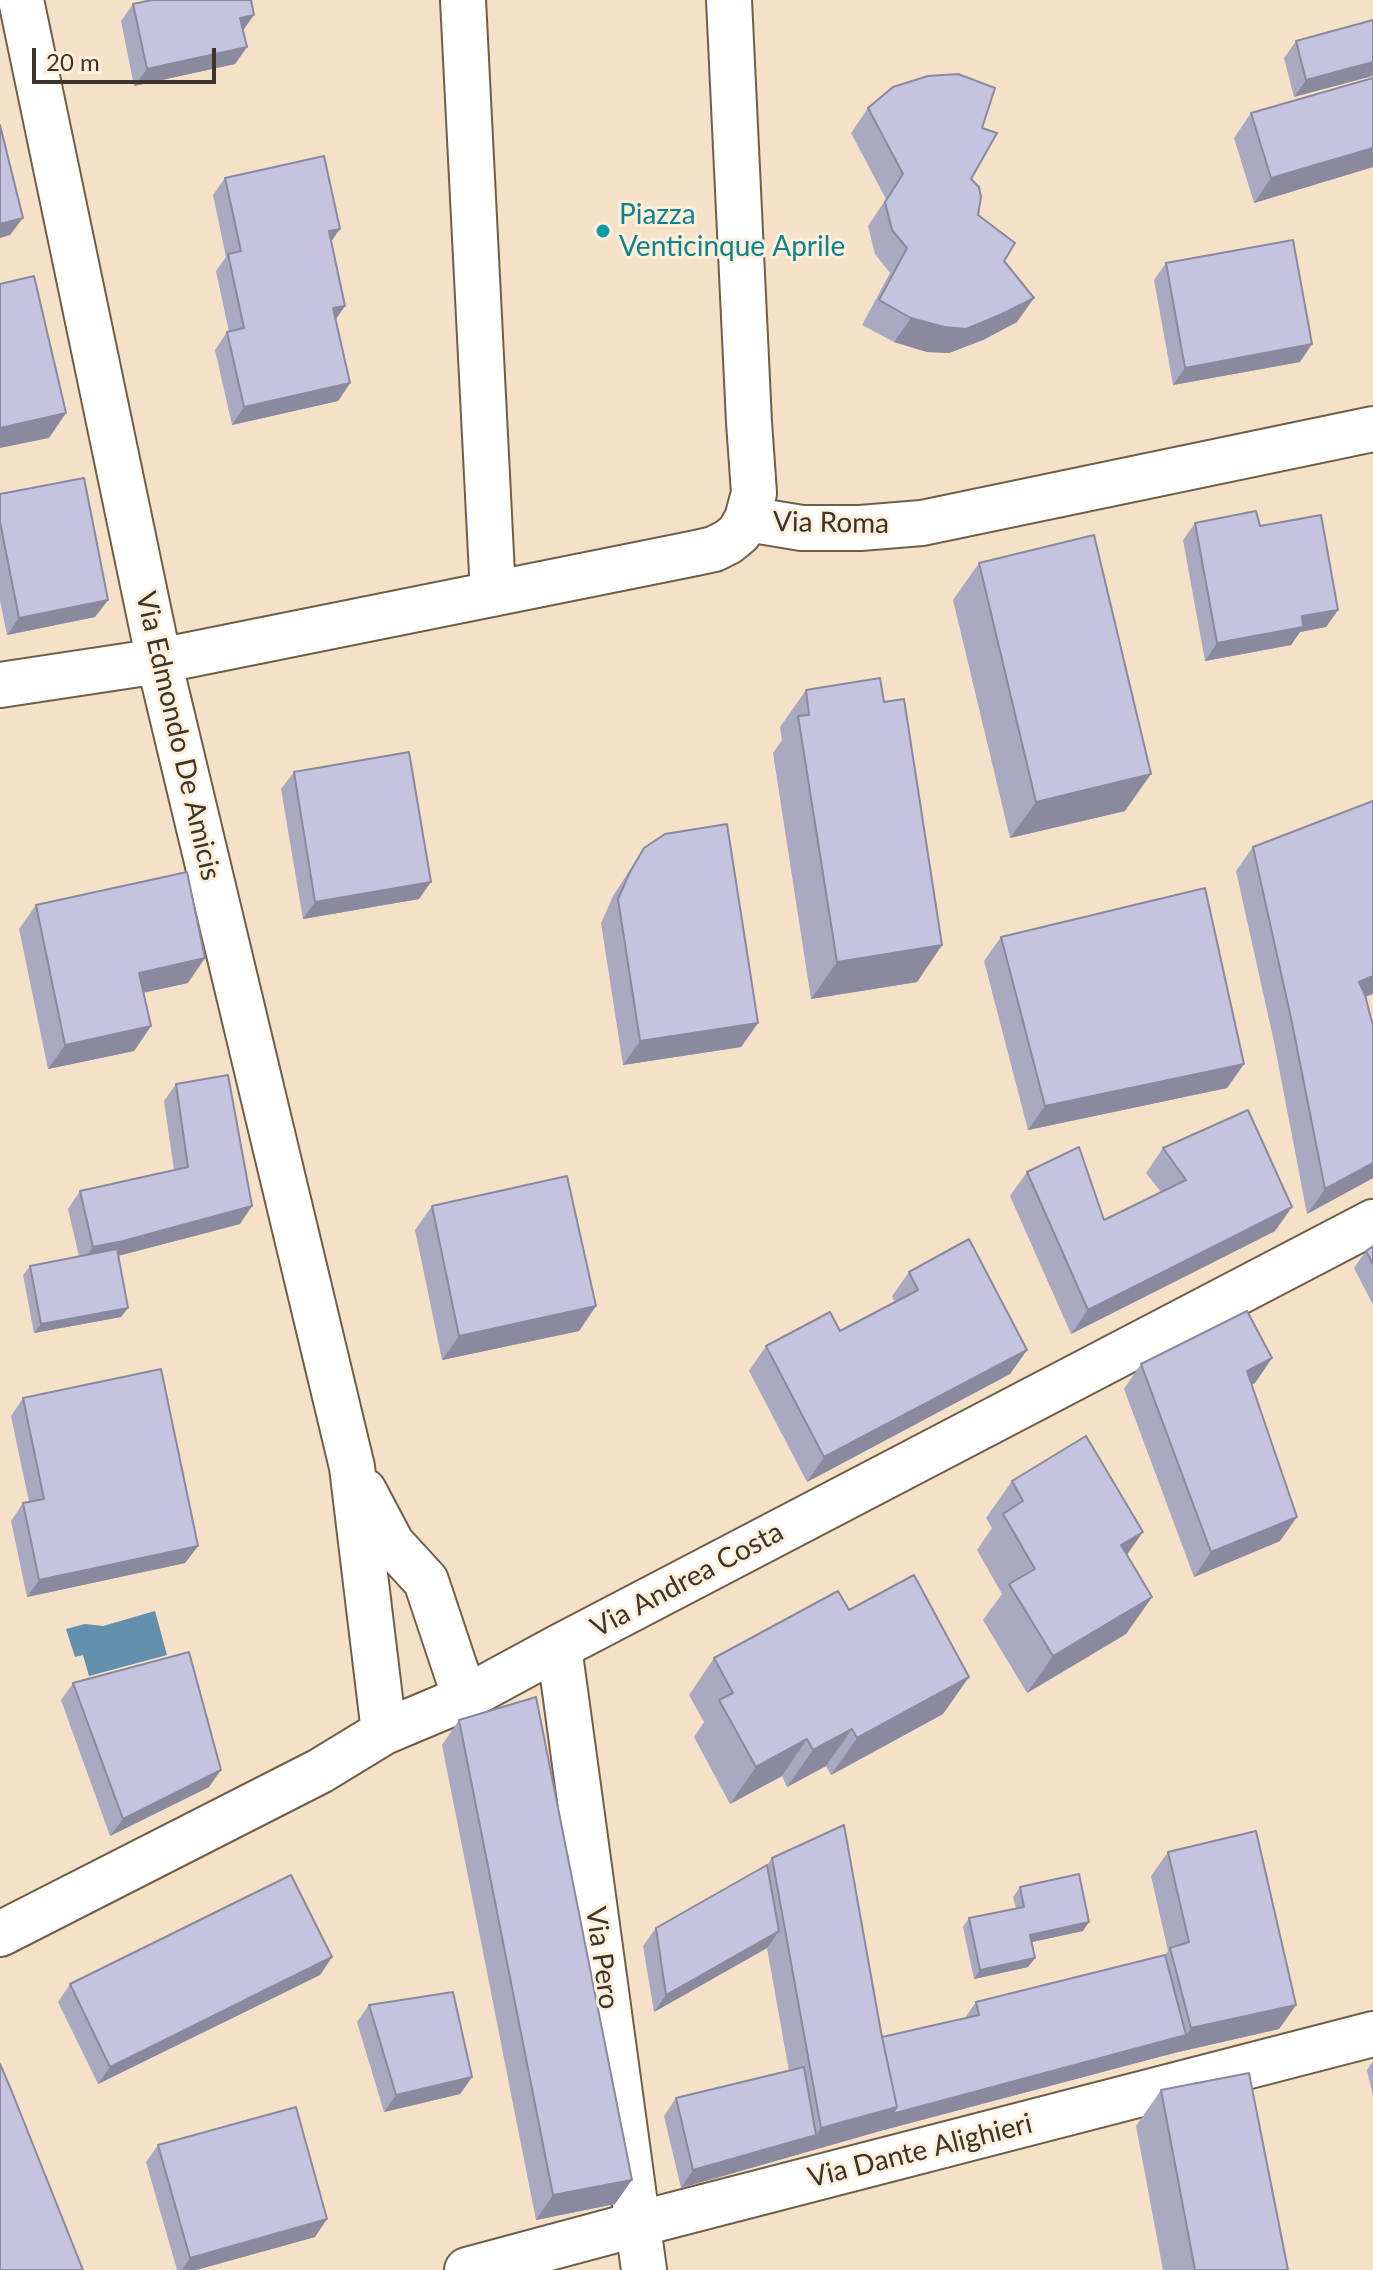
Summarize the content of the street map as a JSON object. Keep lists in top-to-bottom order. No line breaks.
{"streets":{"street":["Via Roma","Via Edmondo De Amicis","Via Andrea Costa","Via Pero","Via Dante Alighieri"]},"crossings":[["Via Roma","Via Edmondo De Amicis"],["Via Edmondo De Amicis","Via Andrea Costa"],["Via Andrea Costa","Via Pero"],["Via Pero","Via Dante Alighieri"]],"places":["Piazza Venticinque Aprile"],"scale_bar":"20 m"}
